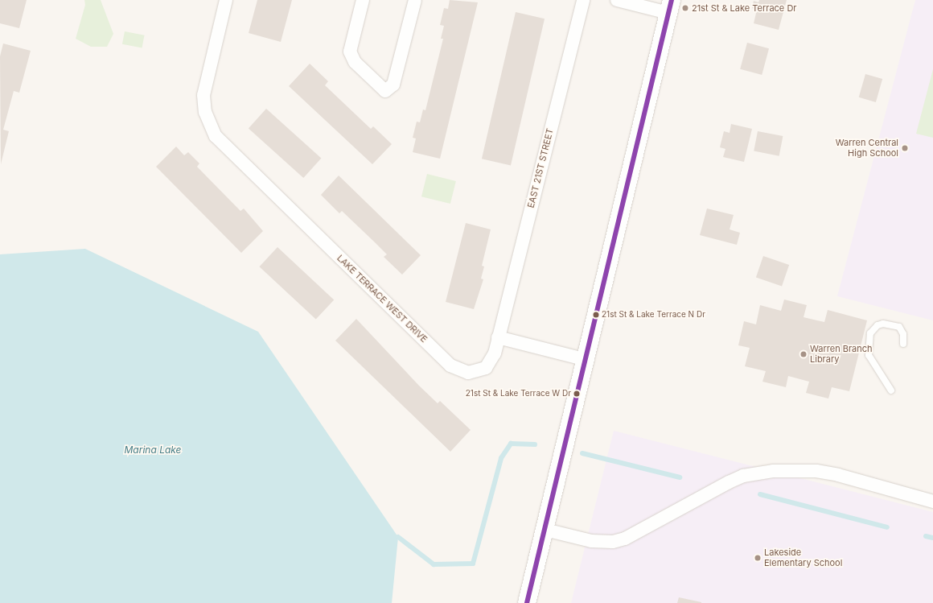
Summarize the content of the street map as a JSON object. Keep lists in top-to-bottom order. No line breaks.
{"streets":{"street":["EAST 21ST STREET","LAKE TERRACE WEST DRIVE"]},"crossings":[["EAST 21ST STREET","LAKE TERRACE WEST DRIVE"]],"water":["Marina Lake"],"places":["21st St & Lake Terrace Dr","Warren Central High School","21st St & Lake Terrace N Dr","Warren Branch Library","21st St & Lake Terrace W Dr","Lakeside Elementary School"]}
